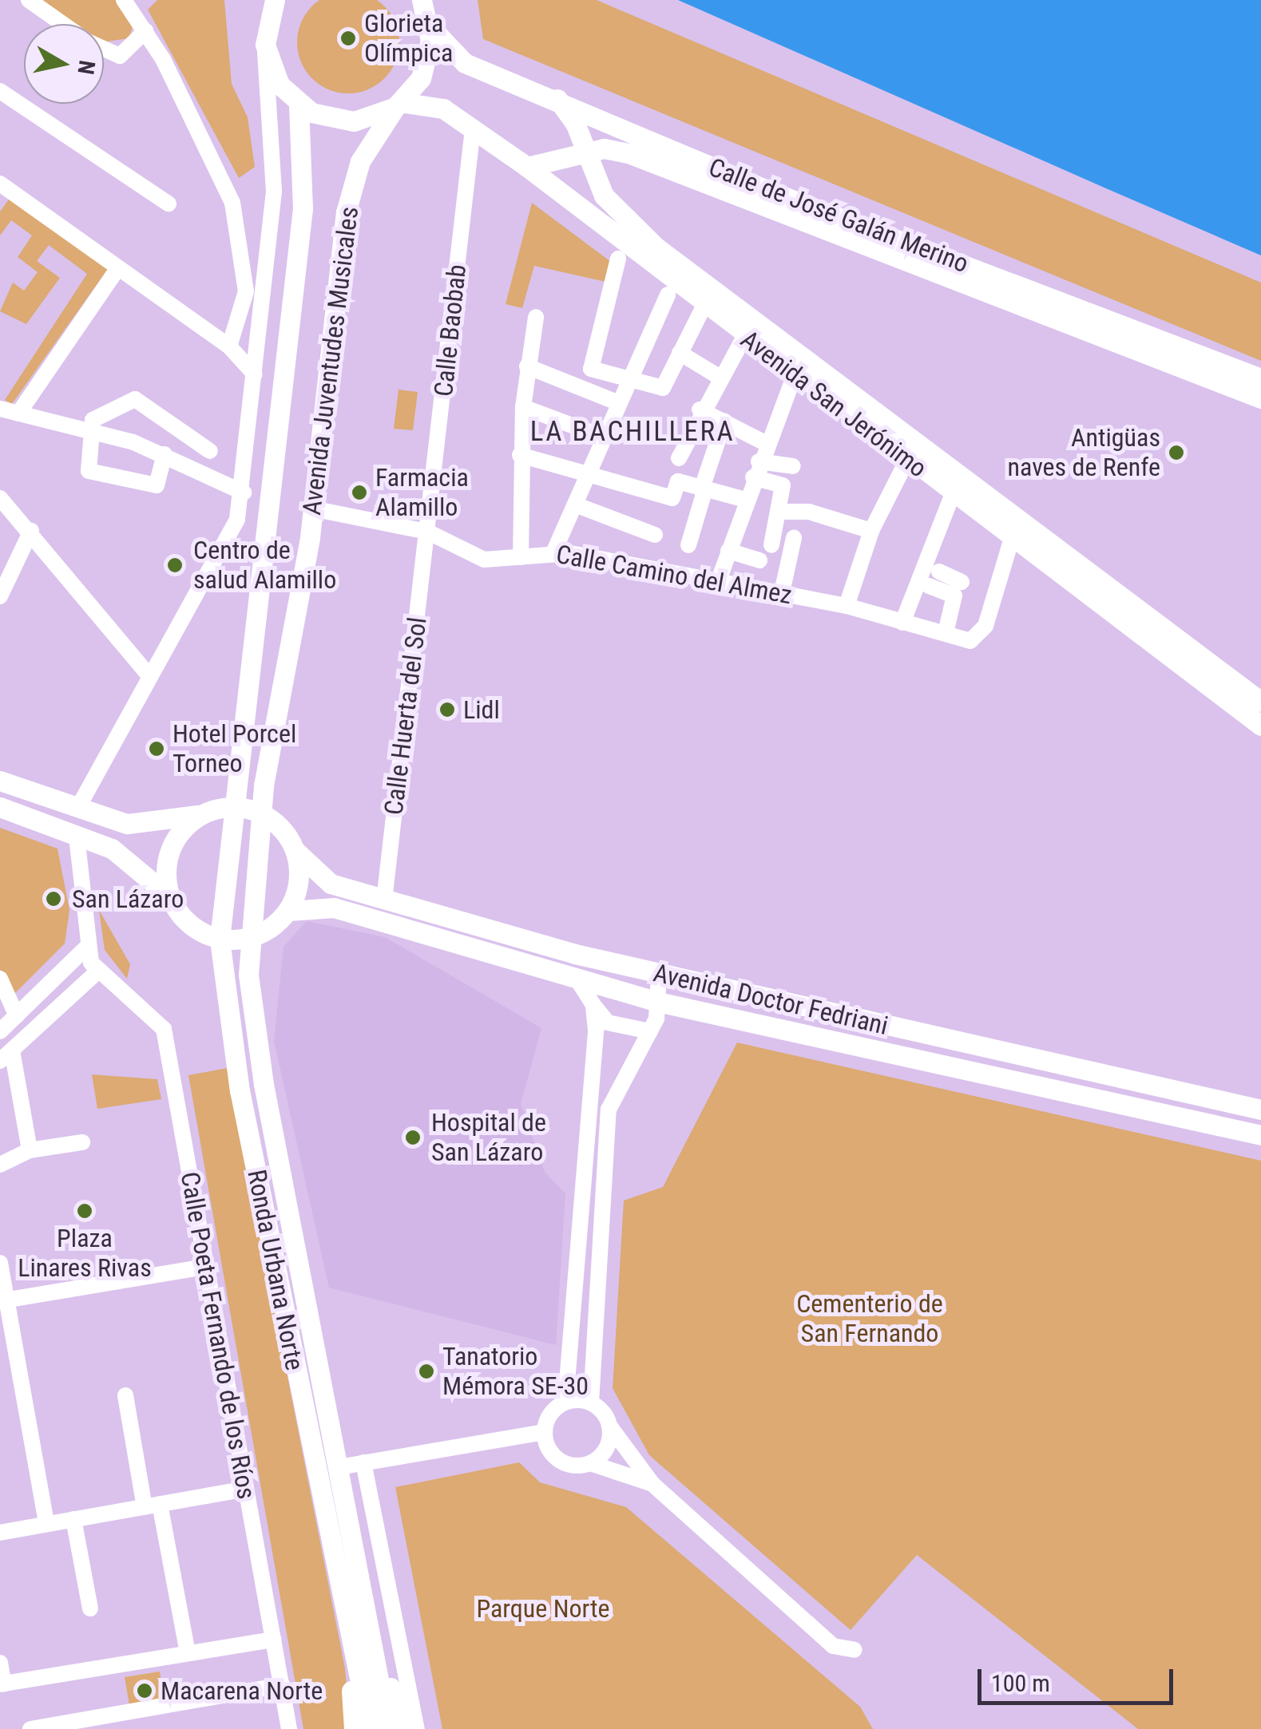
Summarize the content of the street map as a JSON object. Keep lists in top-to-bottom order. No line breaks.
{"streets":{"main road":["Calle de José Galán Merino","Avenida Juventudes Musicales","Avenida San Jerónimo","Avenida Doctor Fedriani","Ronda Urbana Norte"],"street":["Calle Baobab","Calle Camino del Almez","Calle Huerta del Sol","Calle Poeta Fernando de los Ríos"]},"crossings":[["Calle de José Galán Merino","Avenida San Jerónimo"],["Calle Baobab","Avenida San Jerónimo"],["Calle Baobab","Calle Camino del Almez"],["Calle Baobab","Calle Huerta del Sol"],["Avenida Juventudes Musicales","Avenida San Jerónimo"],["Avenida Juventudes Musicales","Calle Camino del Almez"],["Avenida Juventudes Musicales","Avenida Doctor Fedriani"],["Avenida Juventudes Musicales","Ronda Urbana Norte"],["Avenida San Jerónimo","Calle Camino del Almez"],["Calle Camino del Almez","Calle Huerta del Sol"],["Calle Huerta del Sol","Avenida Doctor Fedriani"],["Avenida Doctor Fedriani","Ronda Urbana Norte"]],"districts":["LA BACHILLERA"],"parks":["Cementerio de San Fernando","Parque Norte"],"places":["Glorieta Olímpica","Antigüas naves de Renfe","Farmacia Alamillo","Centro de salud Alamillo","Lidl","Hotel Porcel Torneo","San Lázaro","Hospital de San Lázaro","Plaza Linares Rivas","Tanatorio Mémora SE-30","Macarena Norte"],"scale_bar":"100 m","north":"right"}
